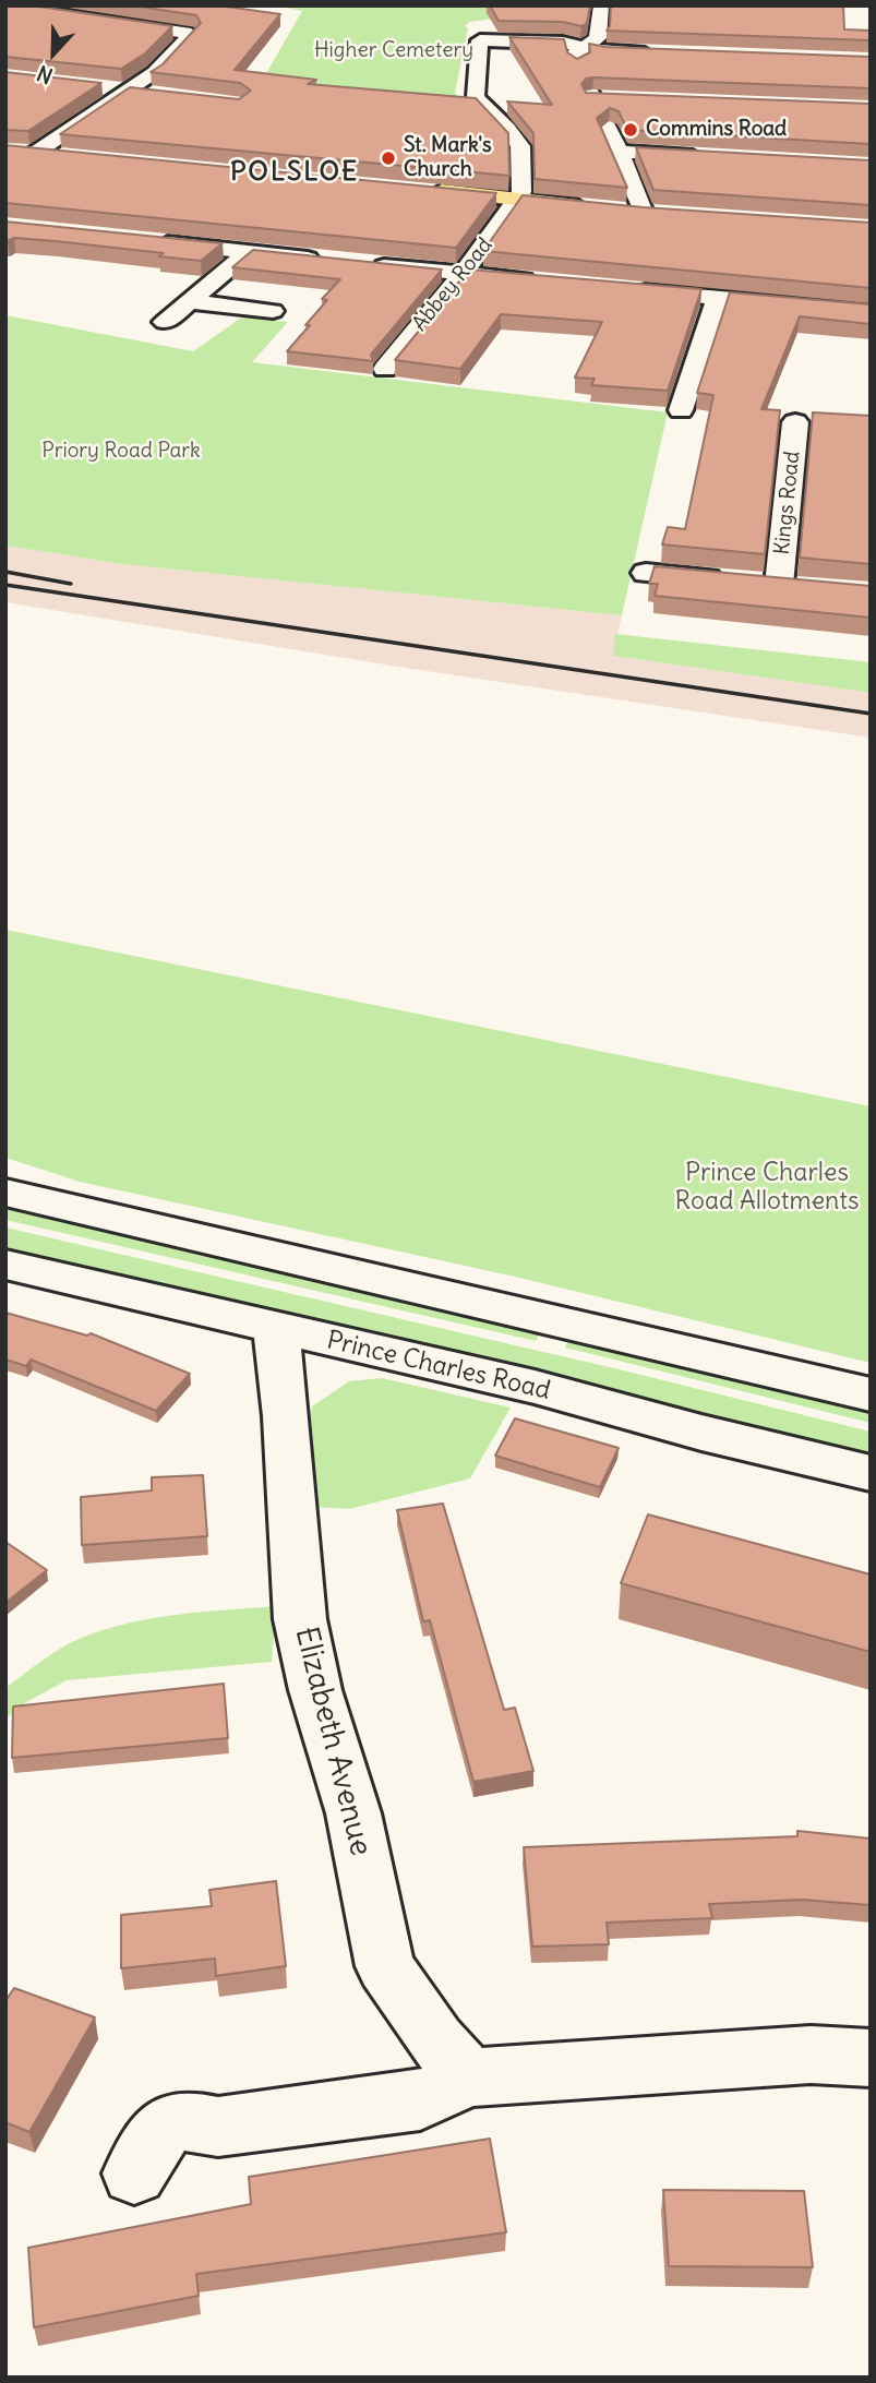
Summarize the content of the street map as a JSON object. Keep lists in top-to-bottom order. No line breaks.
{"streets":{"street":["Abbey Road","Kings Road","Prince Charles Road","Elizabeth Avenue"]},"crossings":[["Prince Charles Road","Elizabeth Avenue"]],"districts":["POLSLOE"],"parks":["Higher Cemetery","Priory Road Park","Prince Charles Road Allotments"],"places":["Commins Road","St. Mark's Church"],"north":"bottom"}
